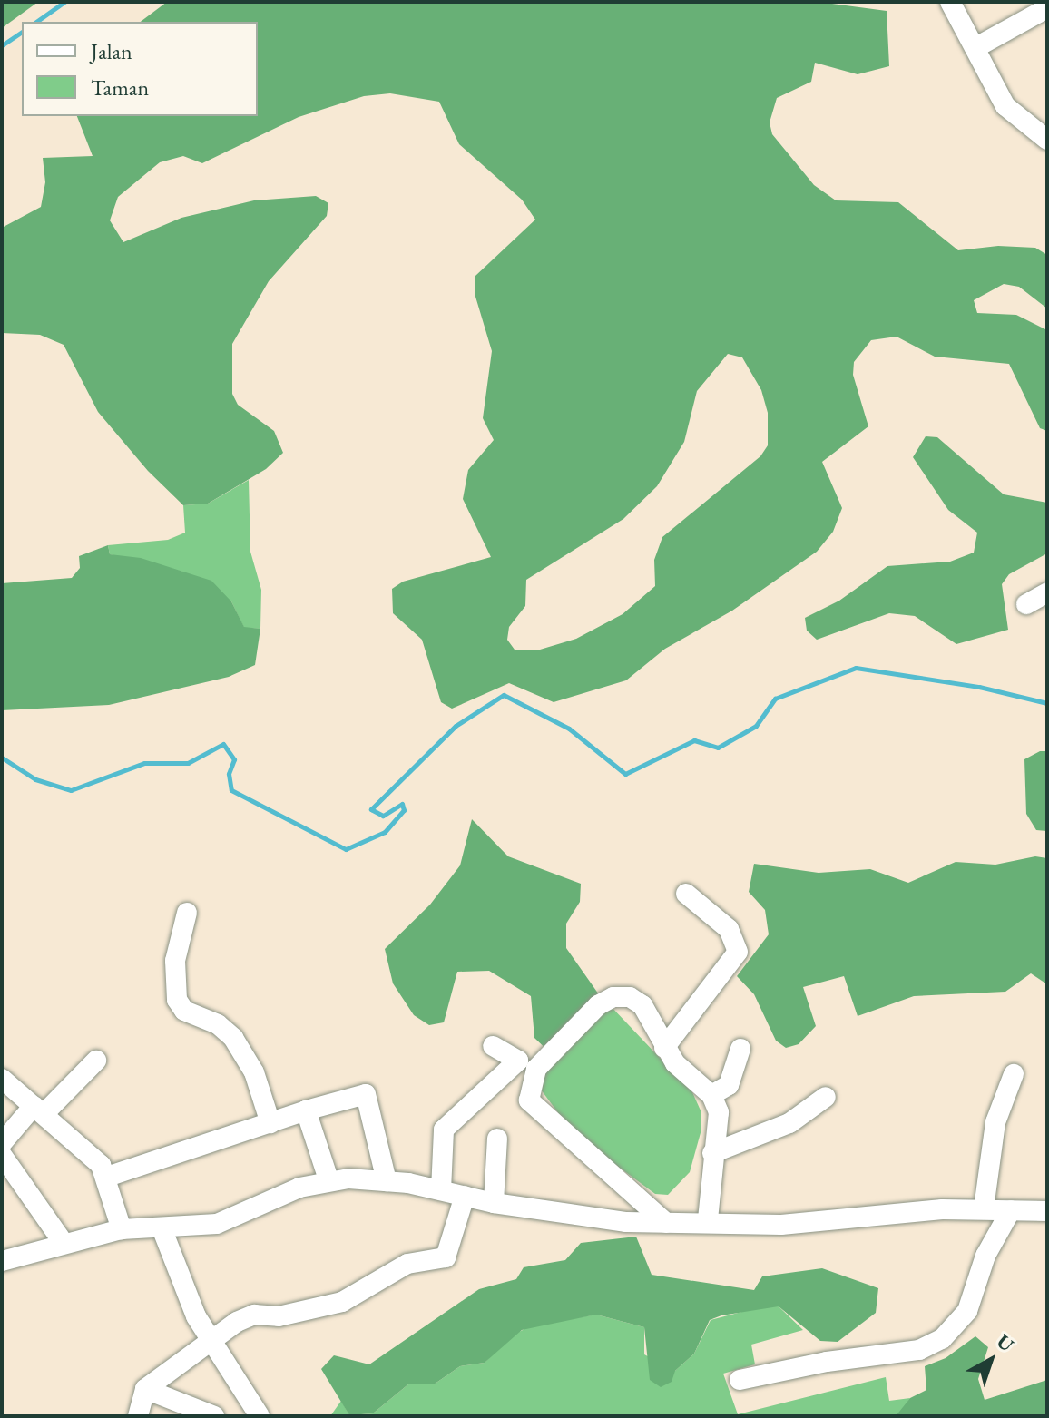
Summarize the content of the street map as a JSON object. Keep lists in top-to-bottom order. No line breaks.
{"legend":["Jalan","Taman"],"north":"top right"}
